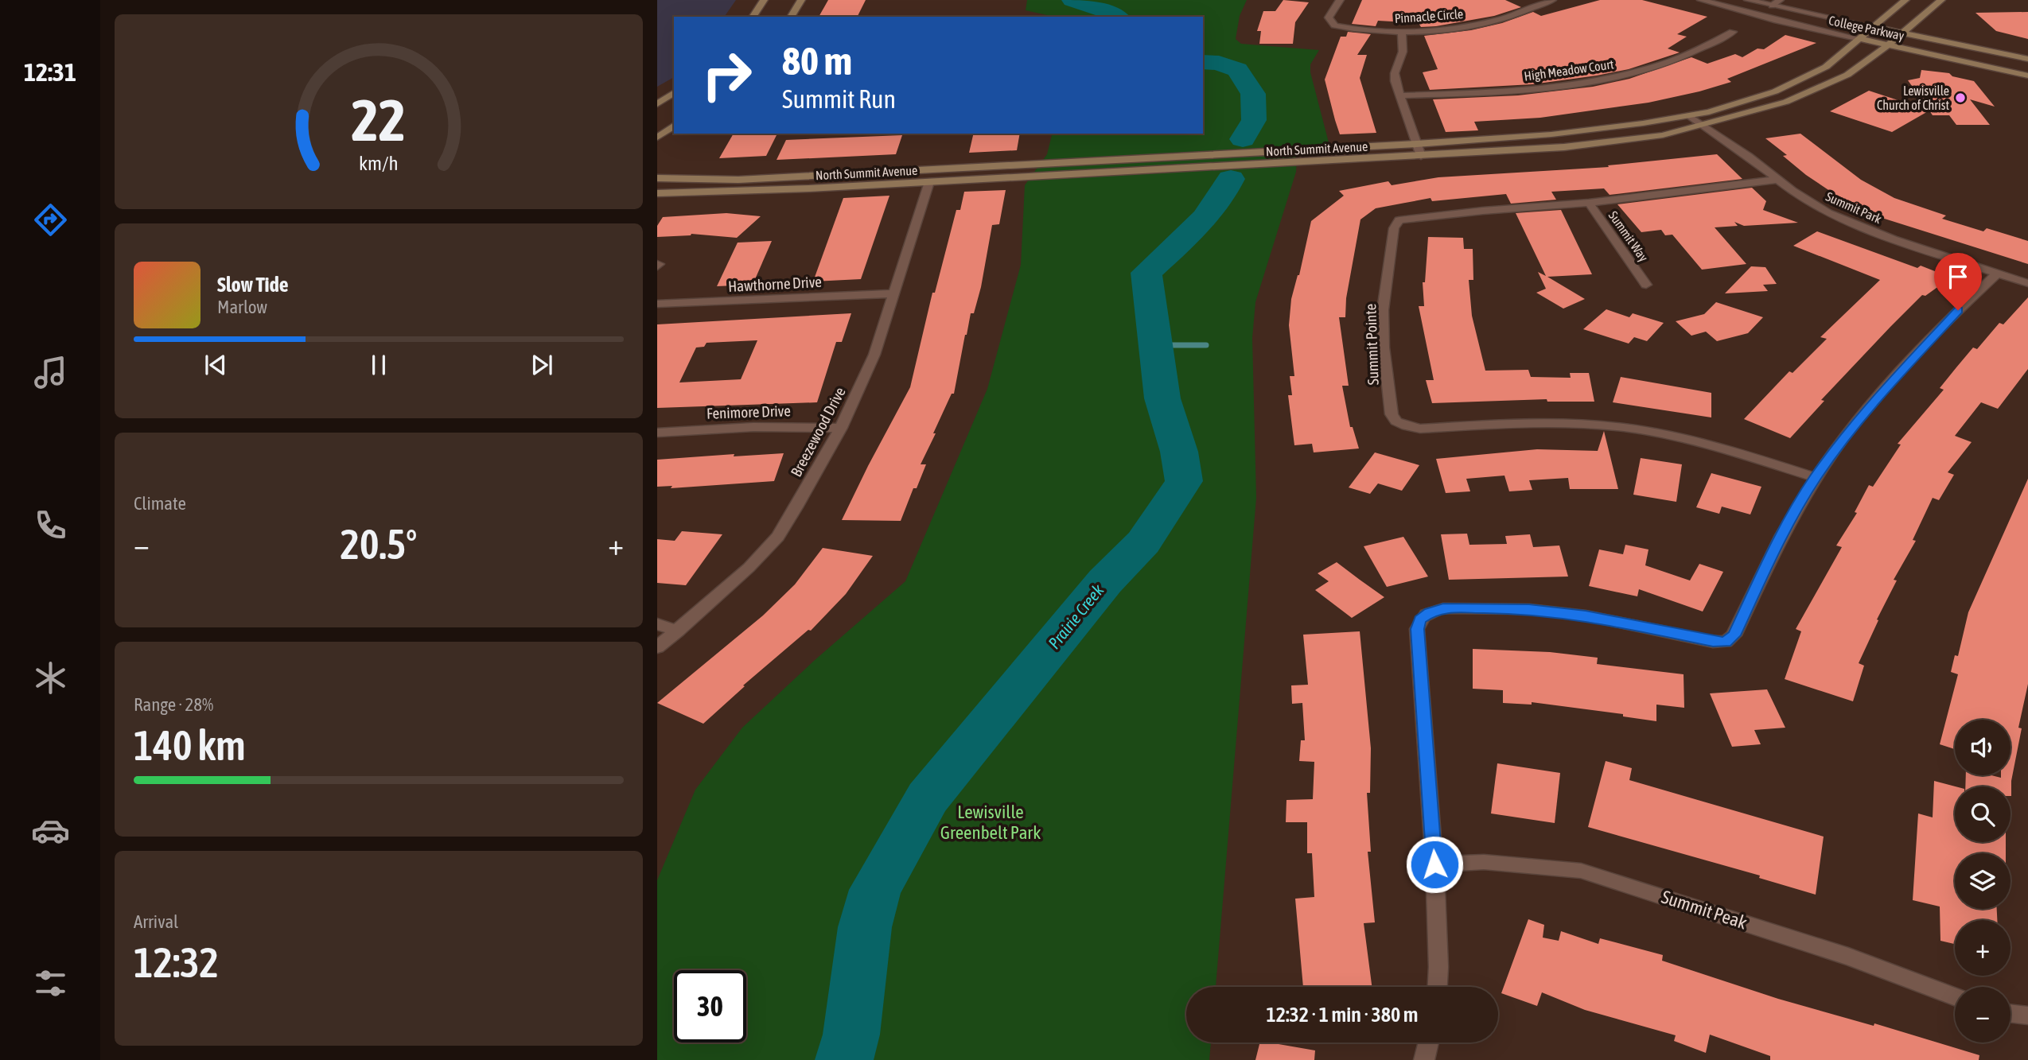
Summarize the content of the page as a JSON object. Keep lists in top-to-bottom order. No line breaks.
{"streets":{"main road":["College Parkway","North Summit Avenue"],"street":["Pinnacle Circle","High Meadow Court","Summit Park","Summit Way","Hawthorne Drive","Summit Pointe","Fenimore Drive","Breezewood Drive","Summit Peak"]},"crossings":[["College Parkway","North Summit Avenue"],["North Summit Avenue","Summit Park"],["North Summit Avenue","Breezewood Drive"],["Summit Park","Summit Pointe"],["Summit Way","Summit Pointe"],["Hawthorne Drive","Breezewood Drive"],["Fenimore Drive","Breezewood Drive"]],"water":["Prairie Creek"],"parks":["Lewisville Greenbelt Park"],"places":["Lewisville Church of Christ"],"page":{"tabs":"12:31","turn":["80 m","Summit Run"],"song":["Slow Tide","Marlow"],"tile":["Climate",["Range · 28%","140 km"],["Arrival","12:32"]],"heat":["−","20.5°","+"],"map_buttons":["+","−"],"limit":"30","trip":"12:32 · 1 min · 380 m","gauge":["22","km/h"]}}
